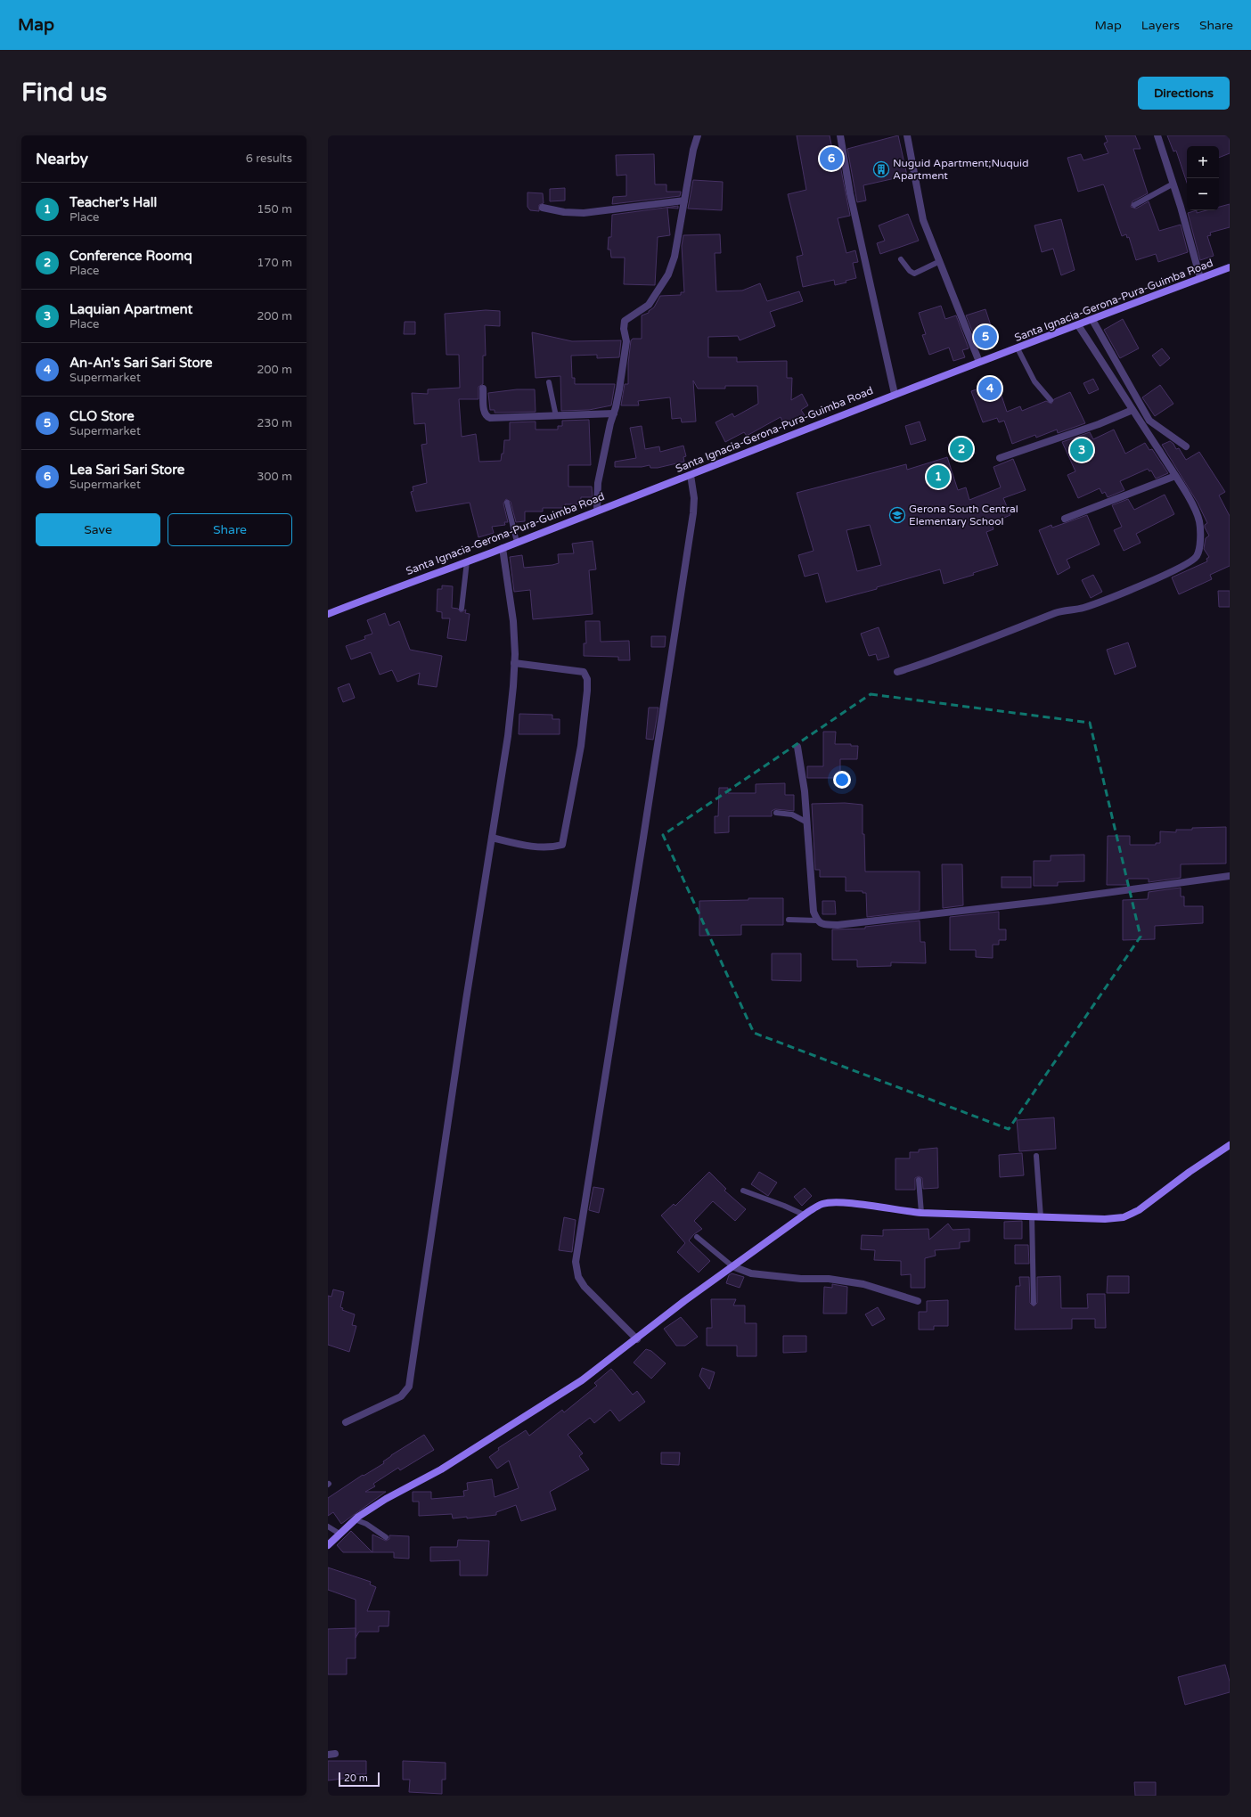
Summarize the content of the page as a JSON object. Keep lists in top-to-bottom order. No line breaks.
{"streets":{"street":["Santa Ignacia-Gerona-Pura-Guimba Road"]},"places":{"building":["Nuguid Apartment;Nuquid Apartment"],"school or university":["Gerona South Central Elementary School"]},"scale_bar":"20 m","page":{"header":"Map","nav":["Map","Layers","Share"],"buttons":["Directions",["Save","Share"]],"title":"Find us","heading":["Nearby","6 results"],"pins":["6","5","4","2","3","1"],"map_buttons":["+","−"],"list":[{"mark":"1","name":"Teacher's Hall","note":"Place","value":"150 m"},{"mark":"2","name":"Conference Roomq","note":"Place","value":"170 m"},{"mark":"3","name":"Laquian Apartment","note":"Place","value":"200 m"},{"mark":"4","name":"An-An's Sari Sari Store","note":"Supermarket","value":"200 m"},{"mark":"5","name":"CLO Store","note":"Supermarket","value":"230 m"},{"mark":"6","name":"Lea Sari Sari Store","note":"Supermarket","value":"300 m"}],"scale":"20 m"}}
